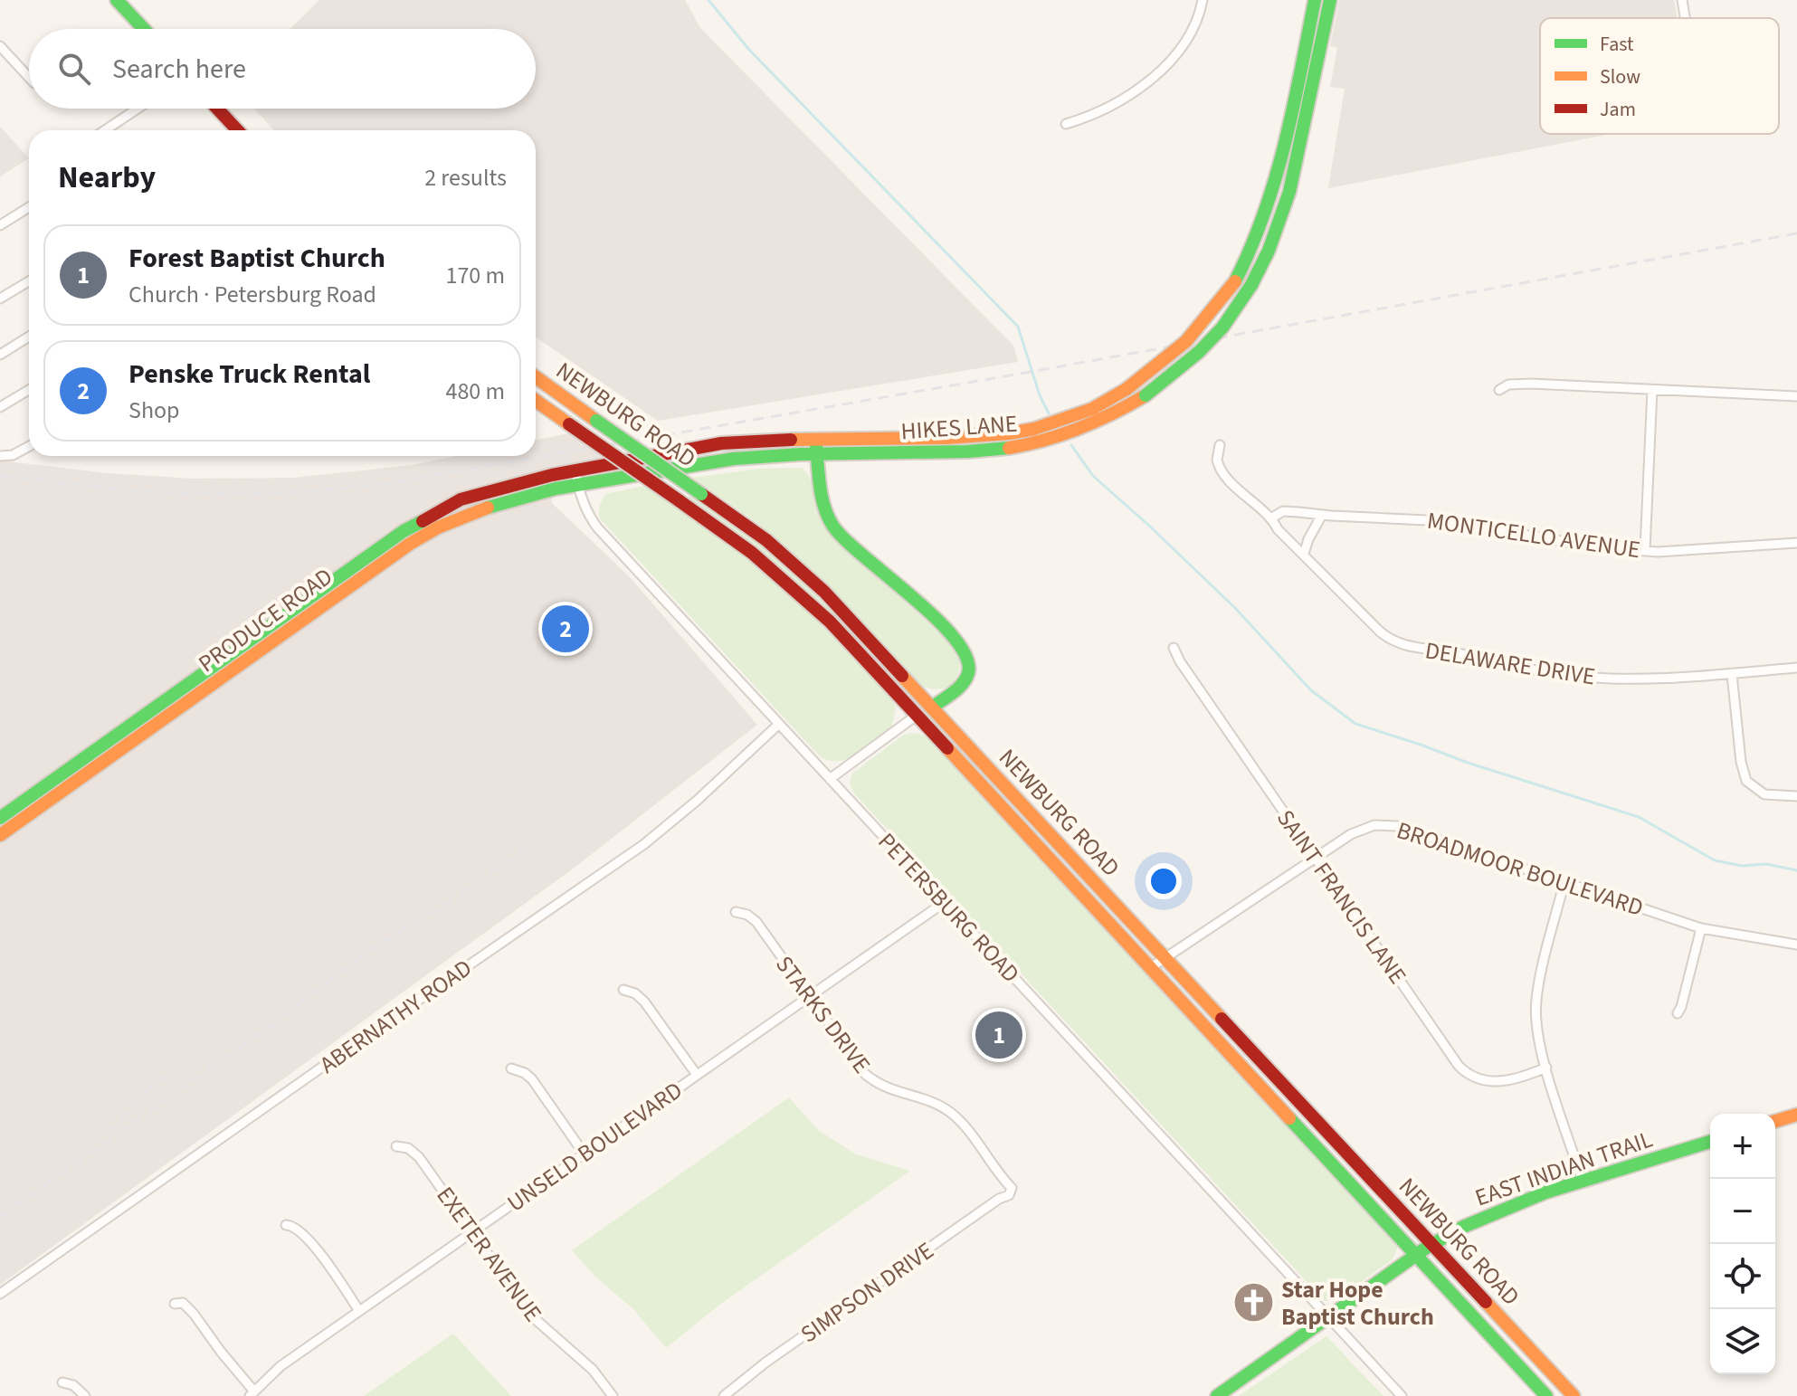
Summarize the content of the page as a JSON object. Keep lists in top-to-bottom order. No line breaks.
{"streets":{"street":["NEWBURG ROAD","HIKES LANE","MONTICELLO AVENUE","PRODUCE ROAD","DELAWARE DRIVE","BROADMOOR BOULEVARD","SAINT FRANCIS LANE","PETERSBURG ROAD","STARKS DRIVE","ABERNATHY ROAD","UNSELD BOULEVARD","EAST INDIAN TRAIL","EXETER AVENUE","SIMPSON DRIVE"]},"crossings":[["NEWBURG ROAD","BROADMOOR BOULEVARD"],["NEWBURG ROAD","EAST INDIAN TRAIL"],["HIKES LANE","PRODUCE ROAD"],["HIKES LANE","PETERSBURG ROAD"],["MONTICELLO AVENUE","DELAWARE DRIVE"],["PRODUCE ROAD","PETERSBURG ROAD"],["BROADMOOR BOULEVARD","SAINT FRANCIS LANE"],["PETERSBURG ROAD","ABERNATHY ROAD"],["PETERSBURG ROAD","UNSELD BOULEVARD"],["PETERSBURG ROAD","EAST INDIAN TRAIL"],["STARKS DRIVE","UNSELD BOULEVARD"],["STARKS DRIVE","SIMPSON DRIVE"],["UNSELD BOULEVARD","EXETER AVENUE"]],"places":{"church":["Star Hope Baptist Church"]},"legend":["Fast","Slow","Jam"],"page":{"search":"Search here","heading":["Nearby","2 results"],"list":[{"mark":"1","name":"Forest Baptist Church","note":"Church · Petersburg Road","value":"170 m"},{"mark":"2","name":"Penske Truck Rental","note":"Shop","value":"480 m"}],"pins":["2","1"],"map_buttons":["+","−"]}}
